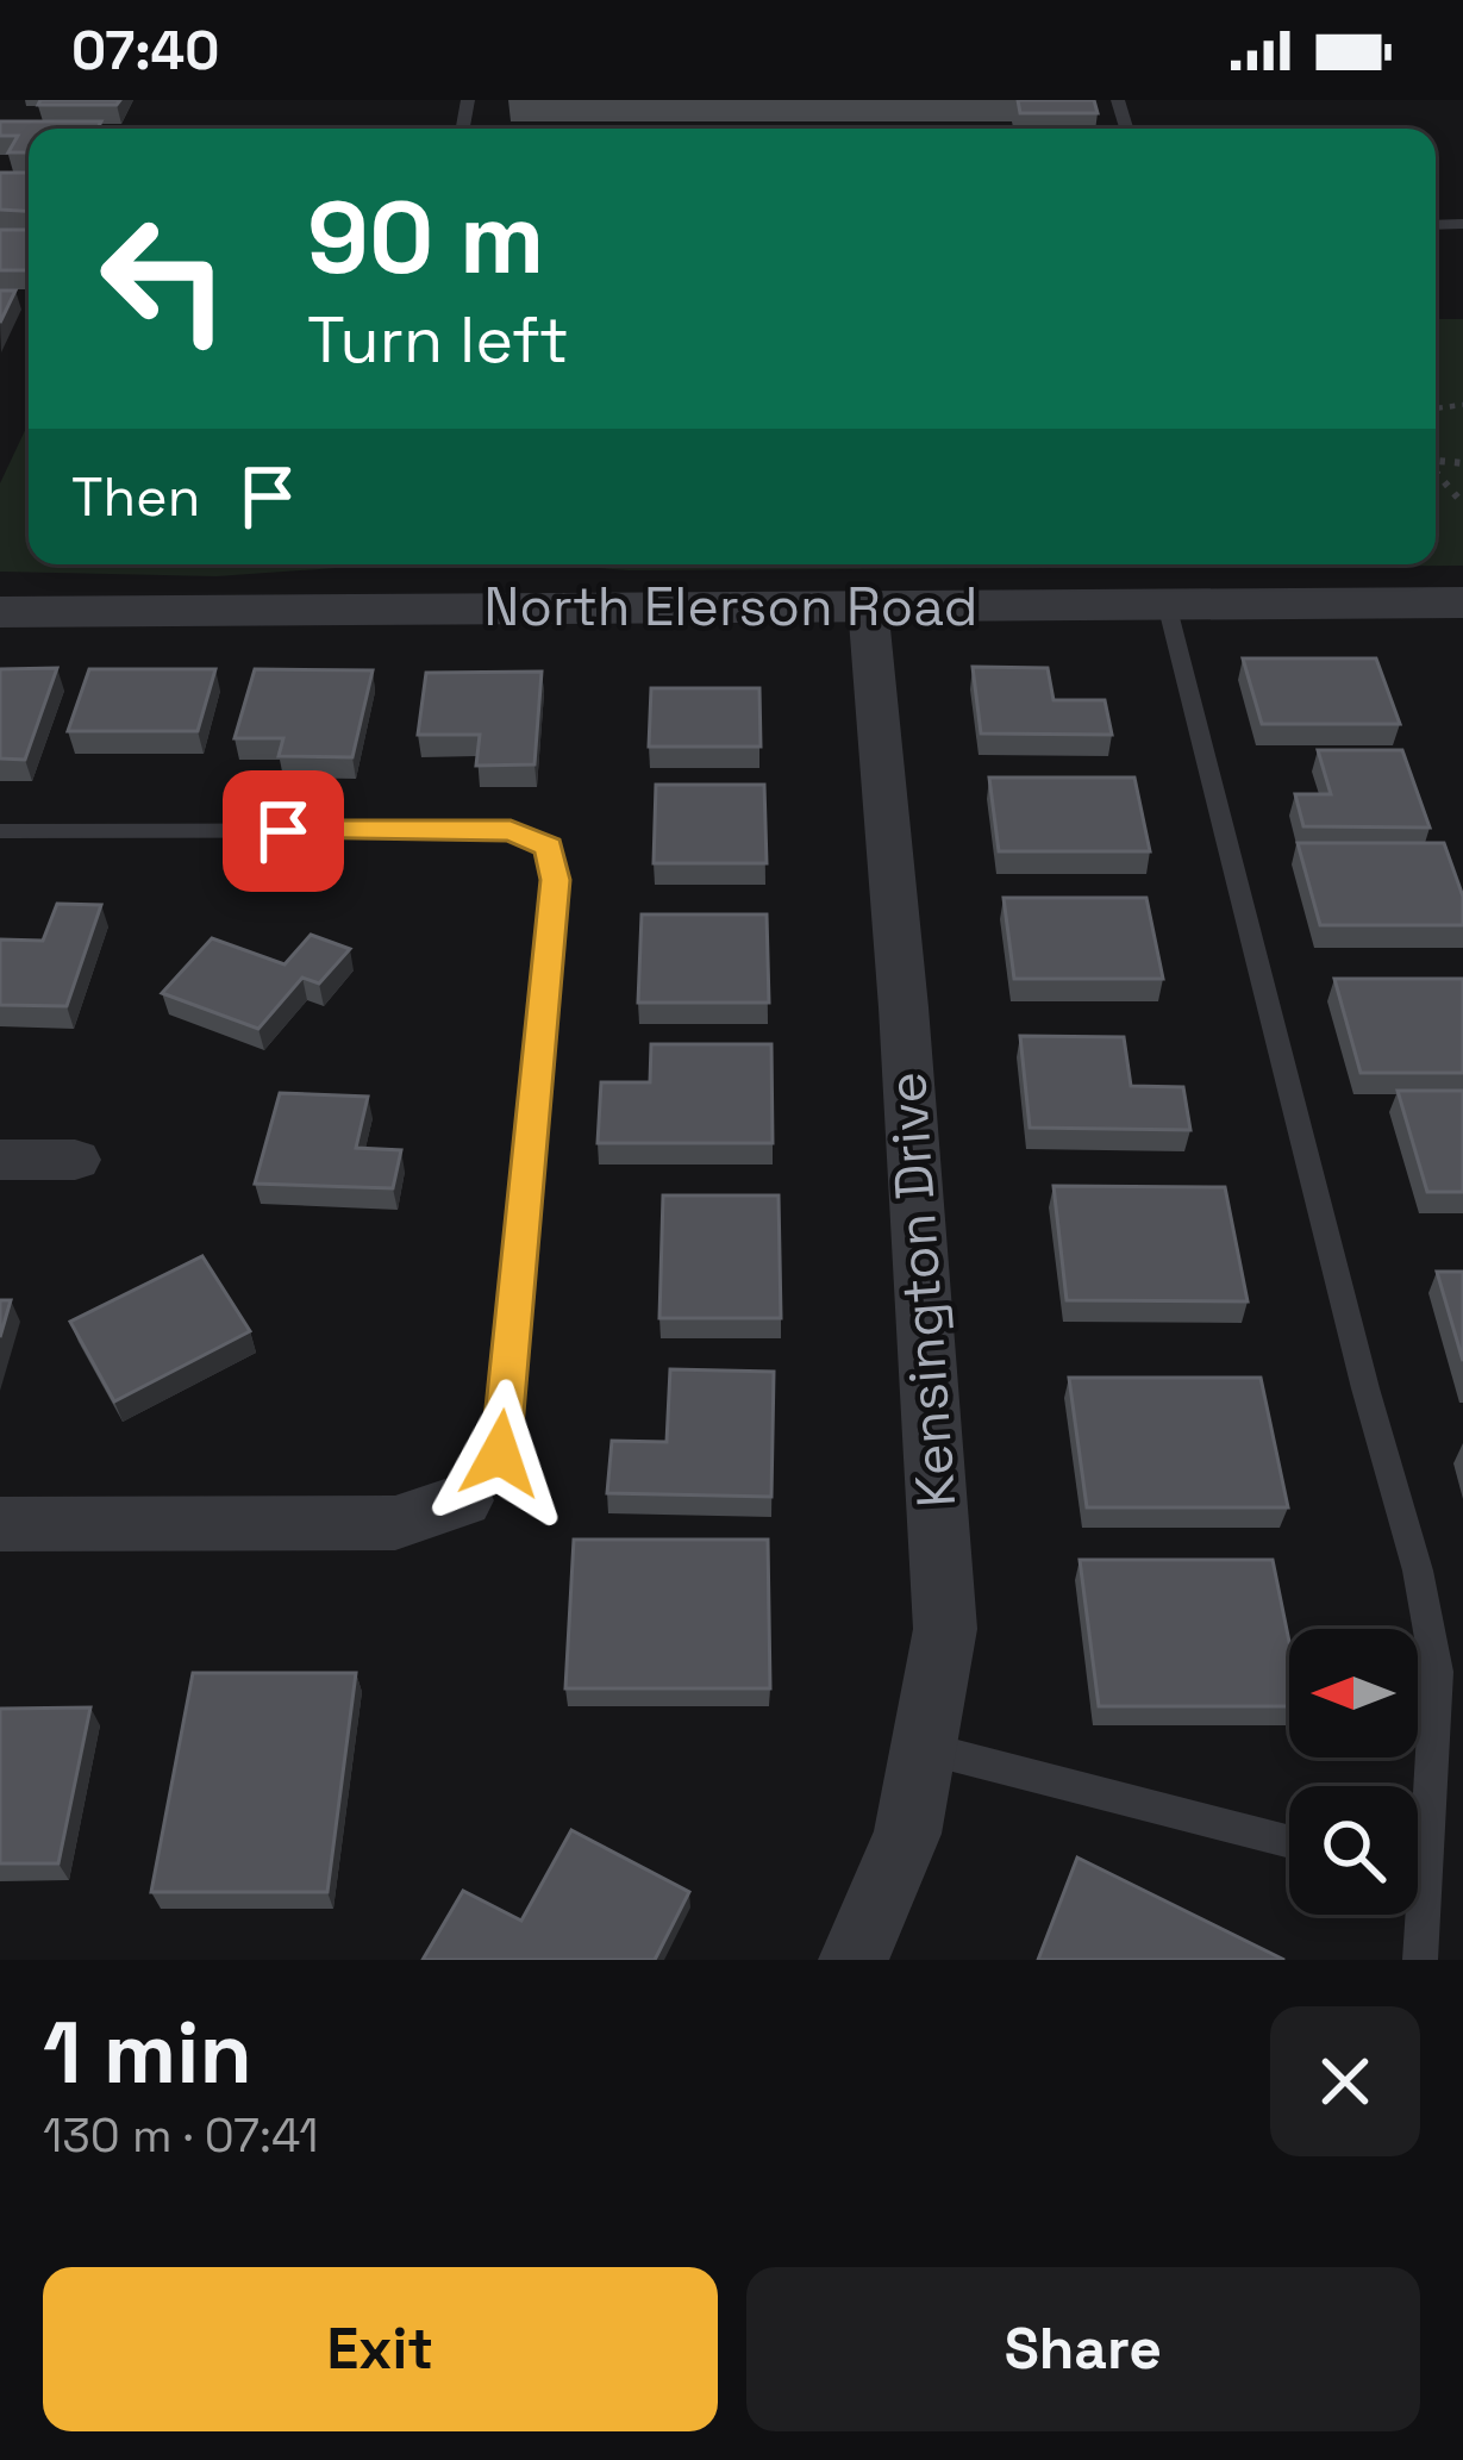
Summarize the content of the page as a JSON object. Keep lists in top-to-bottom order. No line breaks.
{"streets":{"street":["North Elerson Road","Kensington Drive"]},"crossings":[["North Elerson Road","Kensington Drive"]],"north":"left","page":{"status":"07:40","turn":["90 m","Turn left"],"then":"Then","heading":["1 min","130 m · 07:41"],"buttons":["Exit","Share"]}}
